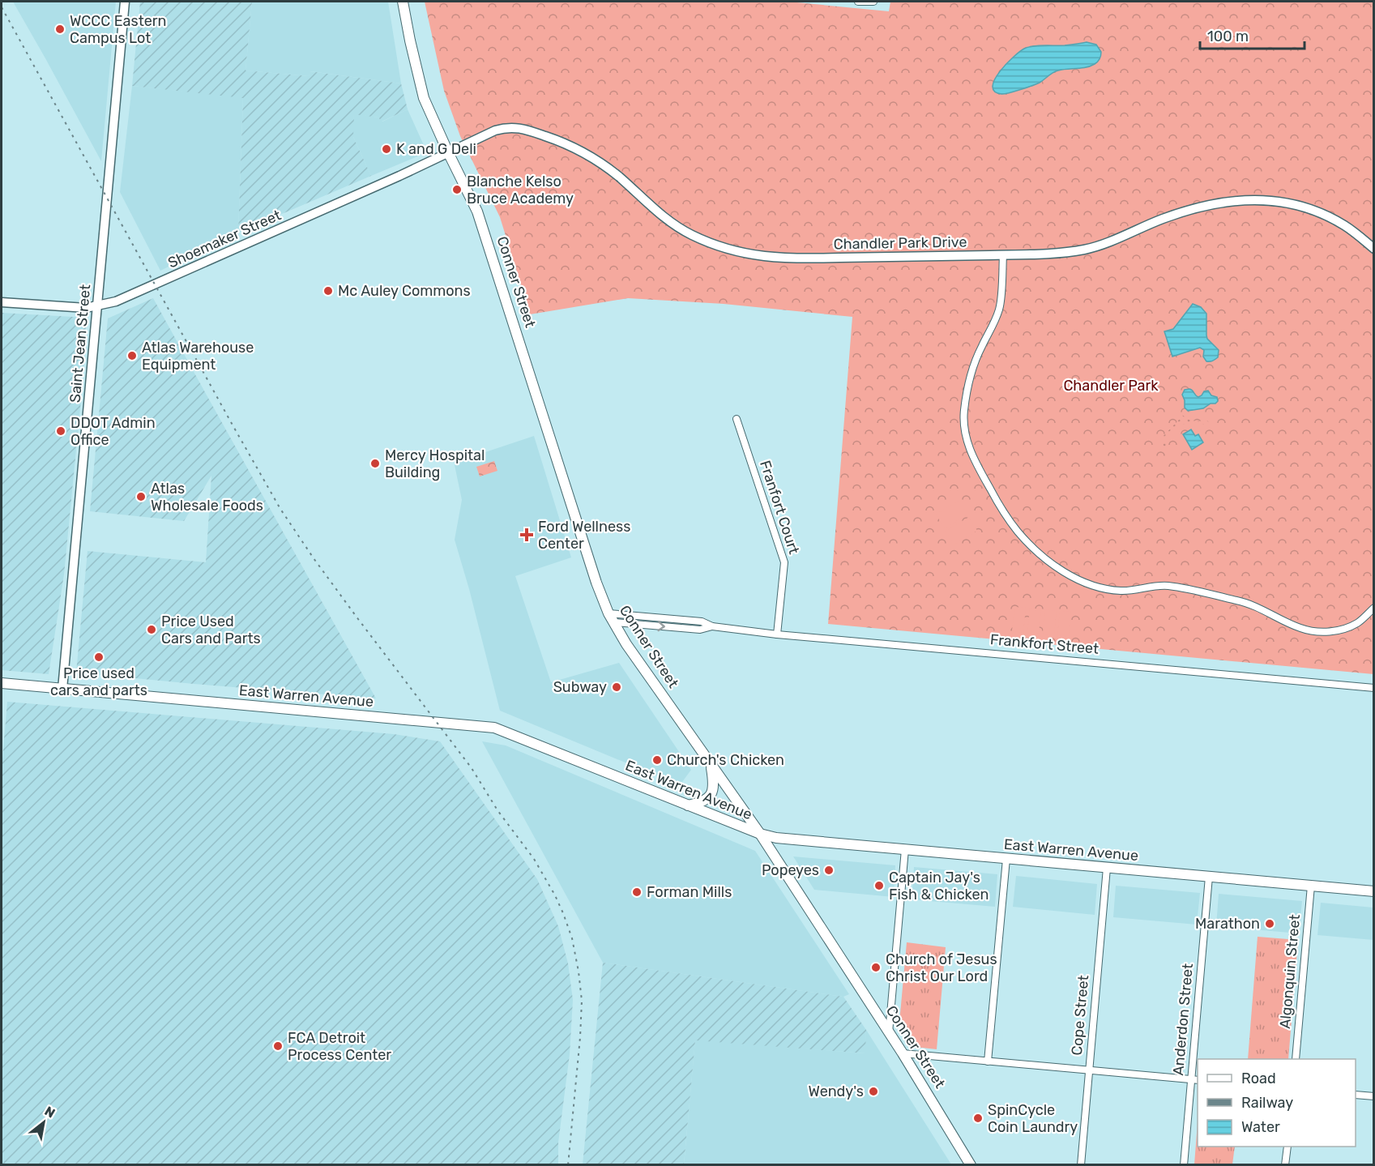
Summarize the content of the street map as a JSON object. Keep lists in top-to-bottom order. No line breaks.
{"streets":{"main road":["Conner Street","East Warren Avenue"],"street":["Shoemaker Street","Chandler Park Drive","Saint Jean Street","Franfort Court","Frankfort Street","Algonquin Street","Cope Street","Anderdon Street"]},"crossings":[["Shoemaker Street","Chandler Park Drive"],["Shoemaker Street","Conner Street"],["Shoemaker Street","Saint Jean Street"],["Chandler Park Drive","Conner Street"],["Conner Street","East Warren Avenue"],["Saint Jean Street","East Warren Avenue"],["Franfort Court","Frankfort Street"],["East Warren Avenue","Algonquin Street"],["East Warren Avenue","Cope Street"],["East Warren Avenue","Anderdon Street"]],"parks":["Chandler Park"],"places":{"other":["WCCC Eastern Campus Lot","K and G Deli","Blanche Kelso Bruce Academy","Mc Auley Commons","Atlas Warehouse Equipment","DDOT Admin Office","Mercy Hospital Building","Atlas Wholesale Foods","Price Used Cars and Parts","Price used cars and parts","Subway","Church's Chicken","Popeyes","Captain Jay's Fish & Chicken","Forman Mills","Marathon","Church of Jesus Christ Our Lord","FCA Detroit Process Center","Wendy's","SpinCycle Coin Laundry"],"health":["Ford Wellness Center"]},"legend":["Road","Railway","Water"],"scale_bar":"100 m","north":"top right"}
